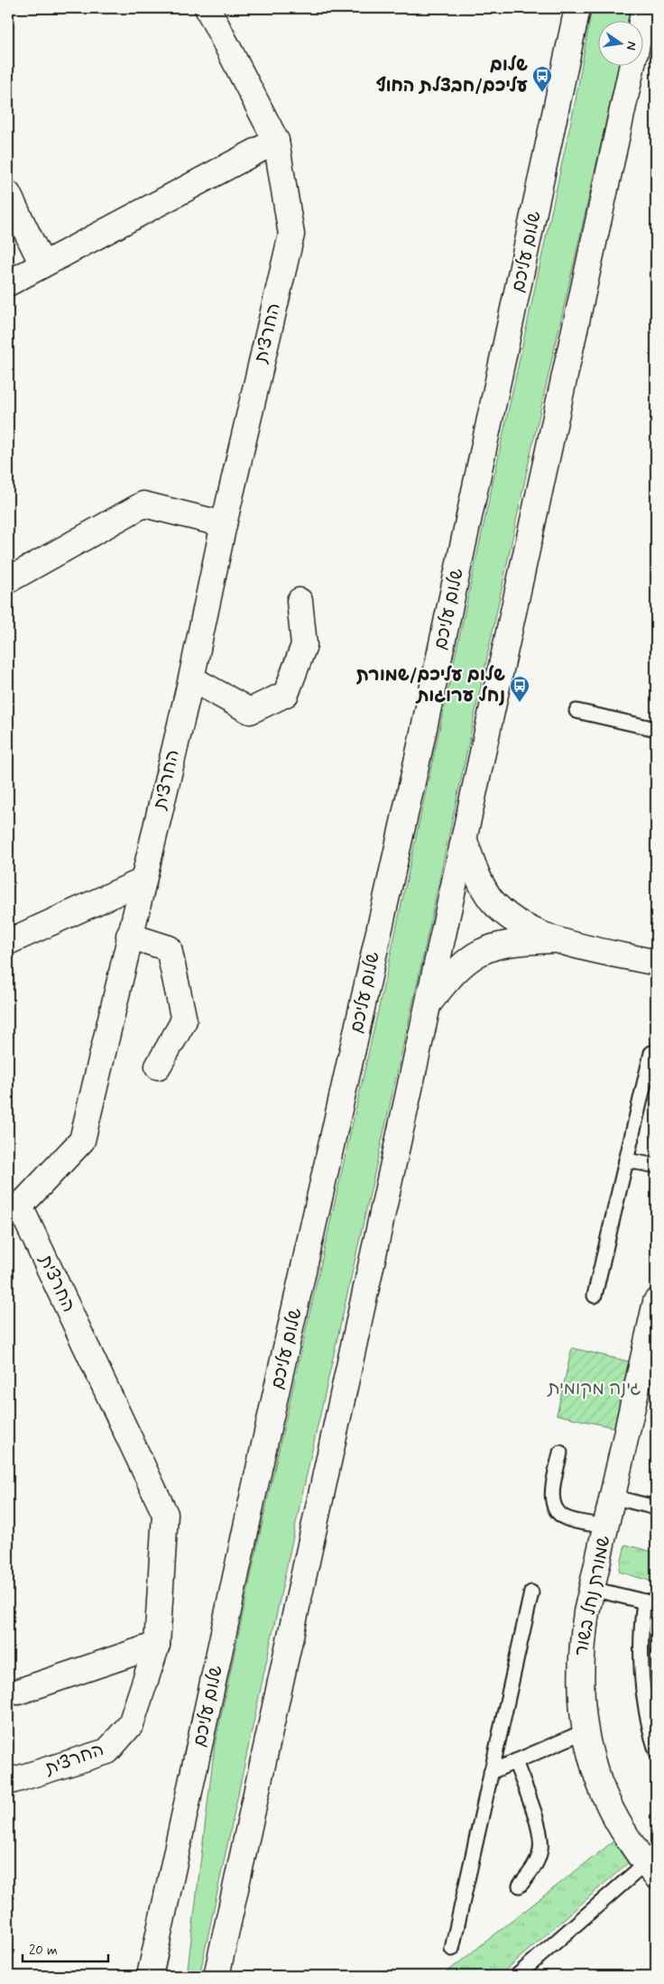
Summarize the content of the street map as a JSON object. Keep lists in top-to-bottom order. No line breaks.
{"streets":{"street":["שלום עליכם","החרצית","שמורת נחל בשור"]},"parks":["גינה מקומית"],"places":{"bus stop":["שלום עליכם/חבצלת החוף","שלום עליכם/שמורת נחל ערוגות"]},"scale_bar":"20 m","north":"right"}
